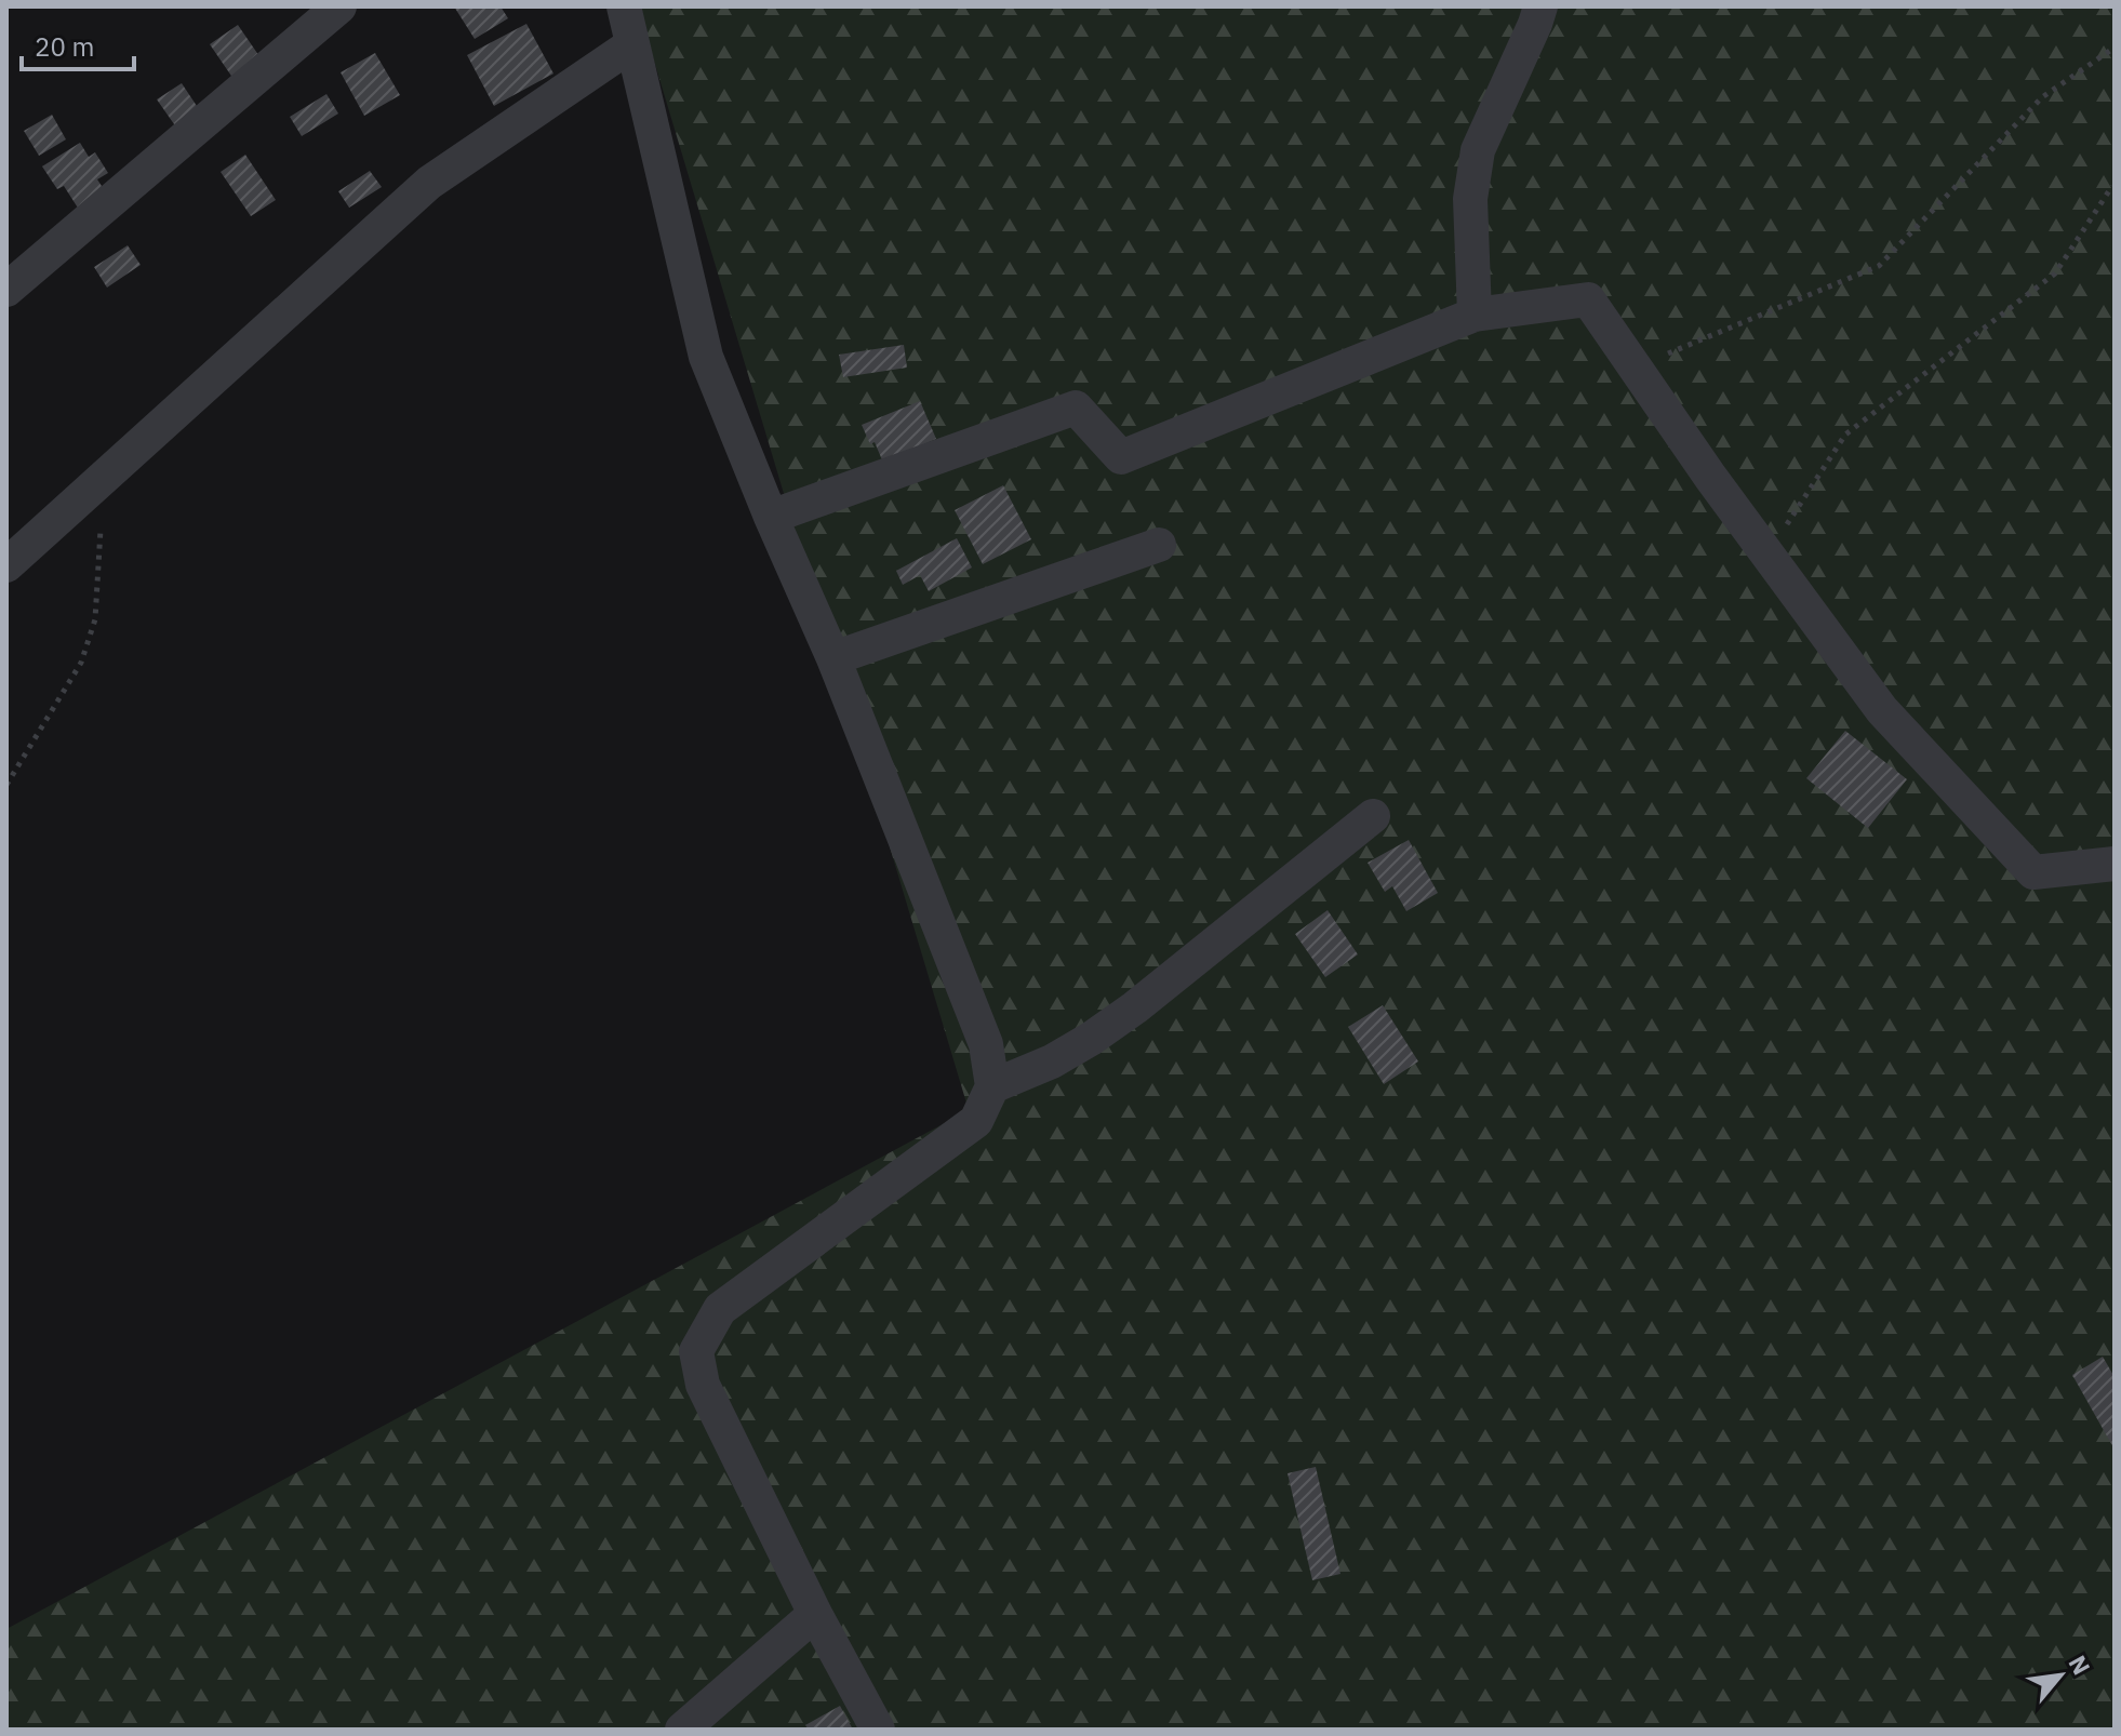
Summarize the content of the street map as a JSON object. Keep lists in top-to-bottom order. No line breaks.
{"scale_bar":"20 m","north":"top right"}
